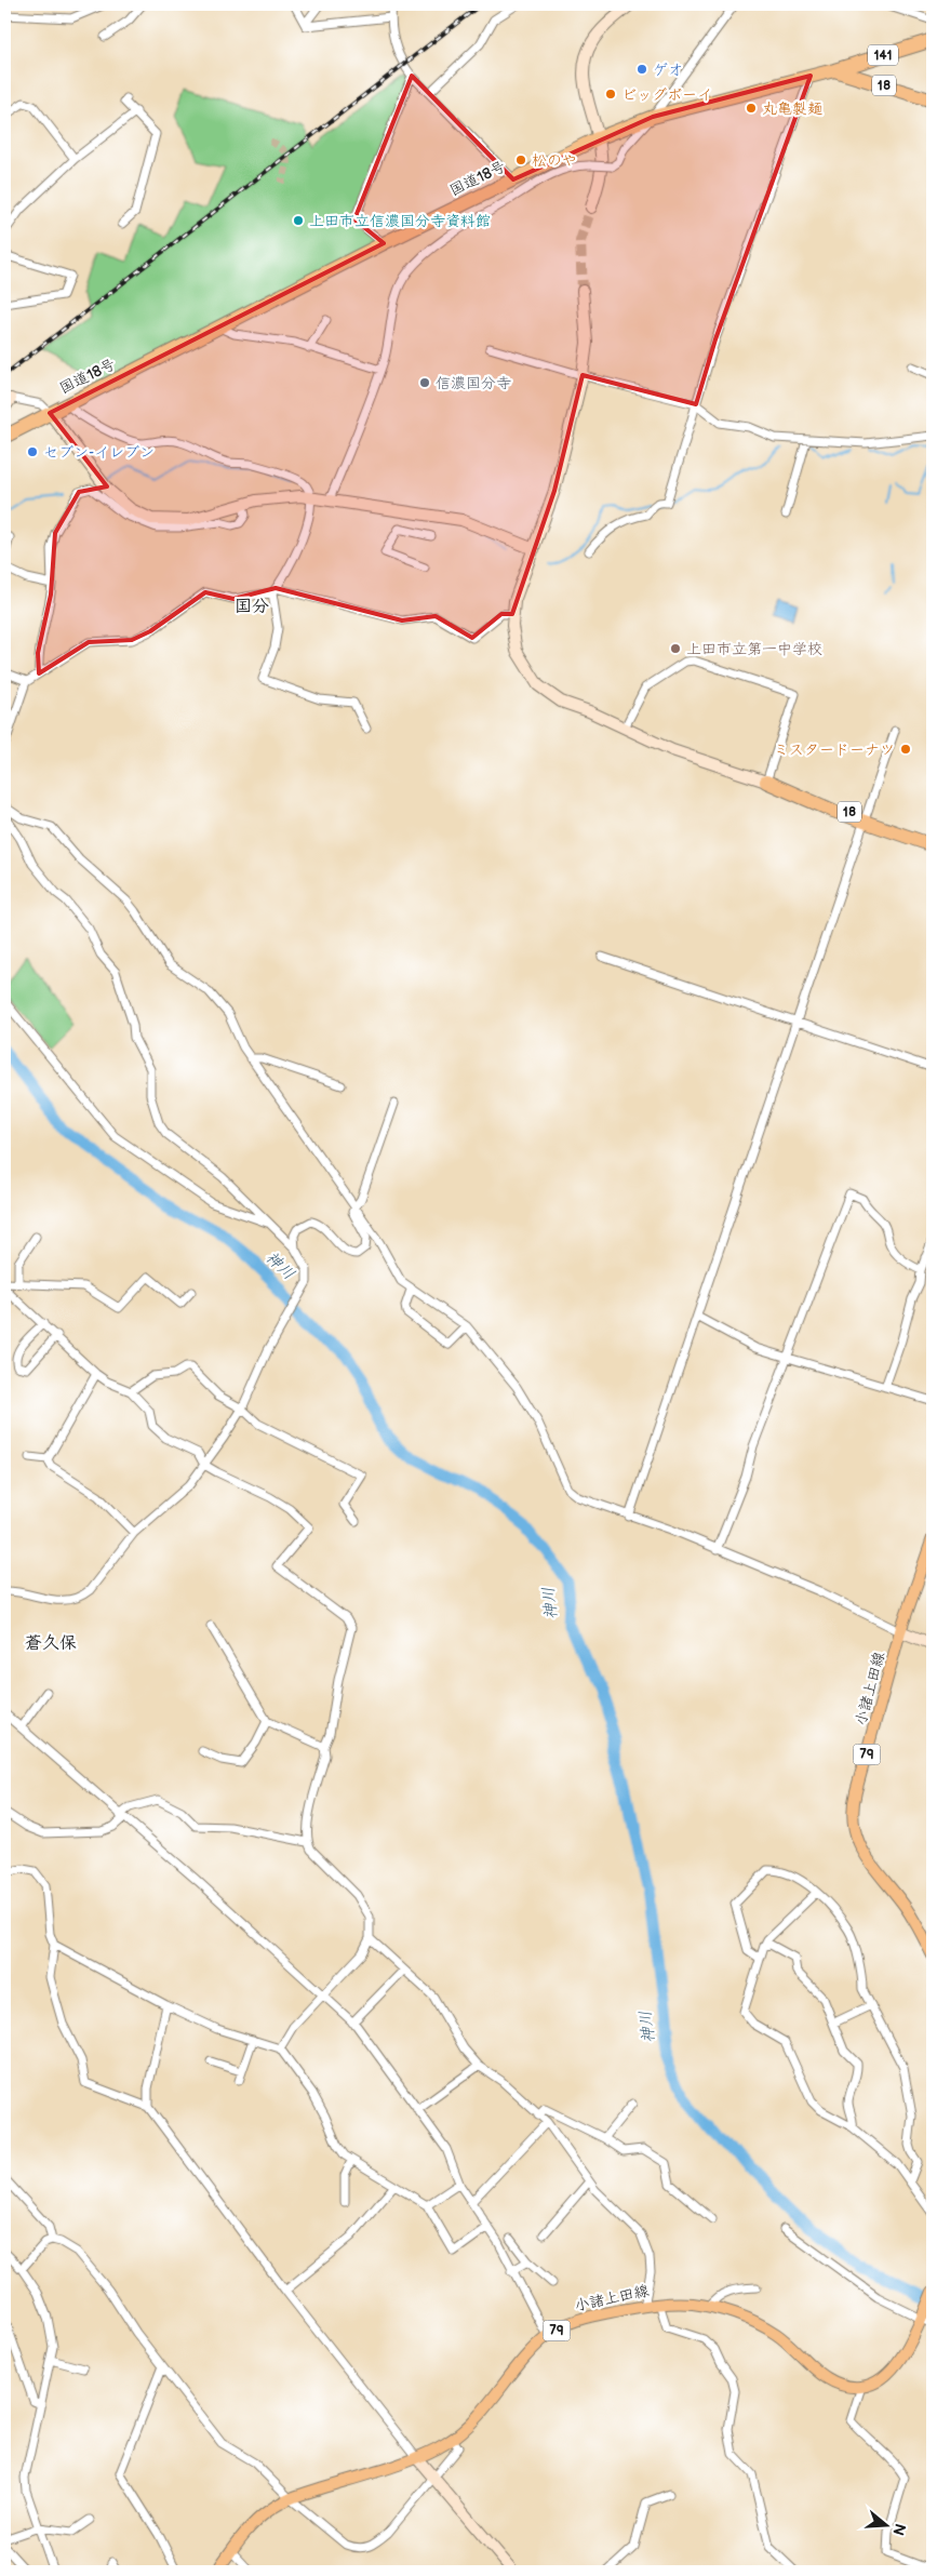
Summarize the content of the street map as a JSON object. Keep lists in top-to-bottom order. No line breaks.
{"streets":{"highway":["141","18","国道18号"],"main road":["小諸上田線","79"]},"crossings":[["141","国道18号"]],"districts":["国分","蒼久保"],"water":["神川"],"places":["ゲオ","ビッグボーイ","丸亀製麺","松のや","上田市立信濃国分寺資料館","信濃国分寺","セブン-イレブン","上田市立第一中学校","ミスタードーナツ"],"north":"right"}
